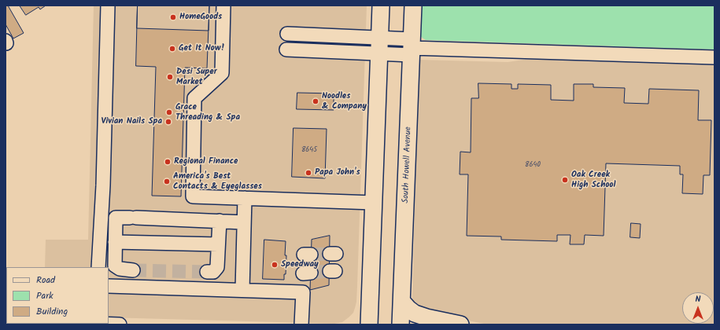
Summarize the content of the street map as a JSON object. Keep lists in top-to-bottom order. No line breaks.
{"streets":{"main road":["South Howell Avenue"]},"places":["HomeGoods","Get It Now!","Desi Super Market","Noodles & Company","Grace Threading & Spa","Vivian Nails Spa","Regional Finance","Papa John's","Oak Creek High School","America's Best Contacts & Eyeglasses","Speedway"],"house_numbers":["8645","8640"],"legend":["Road","Park","Building"],"north":"top"}
